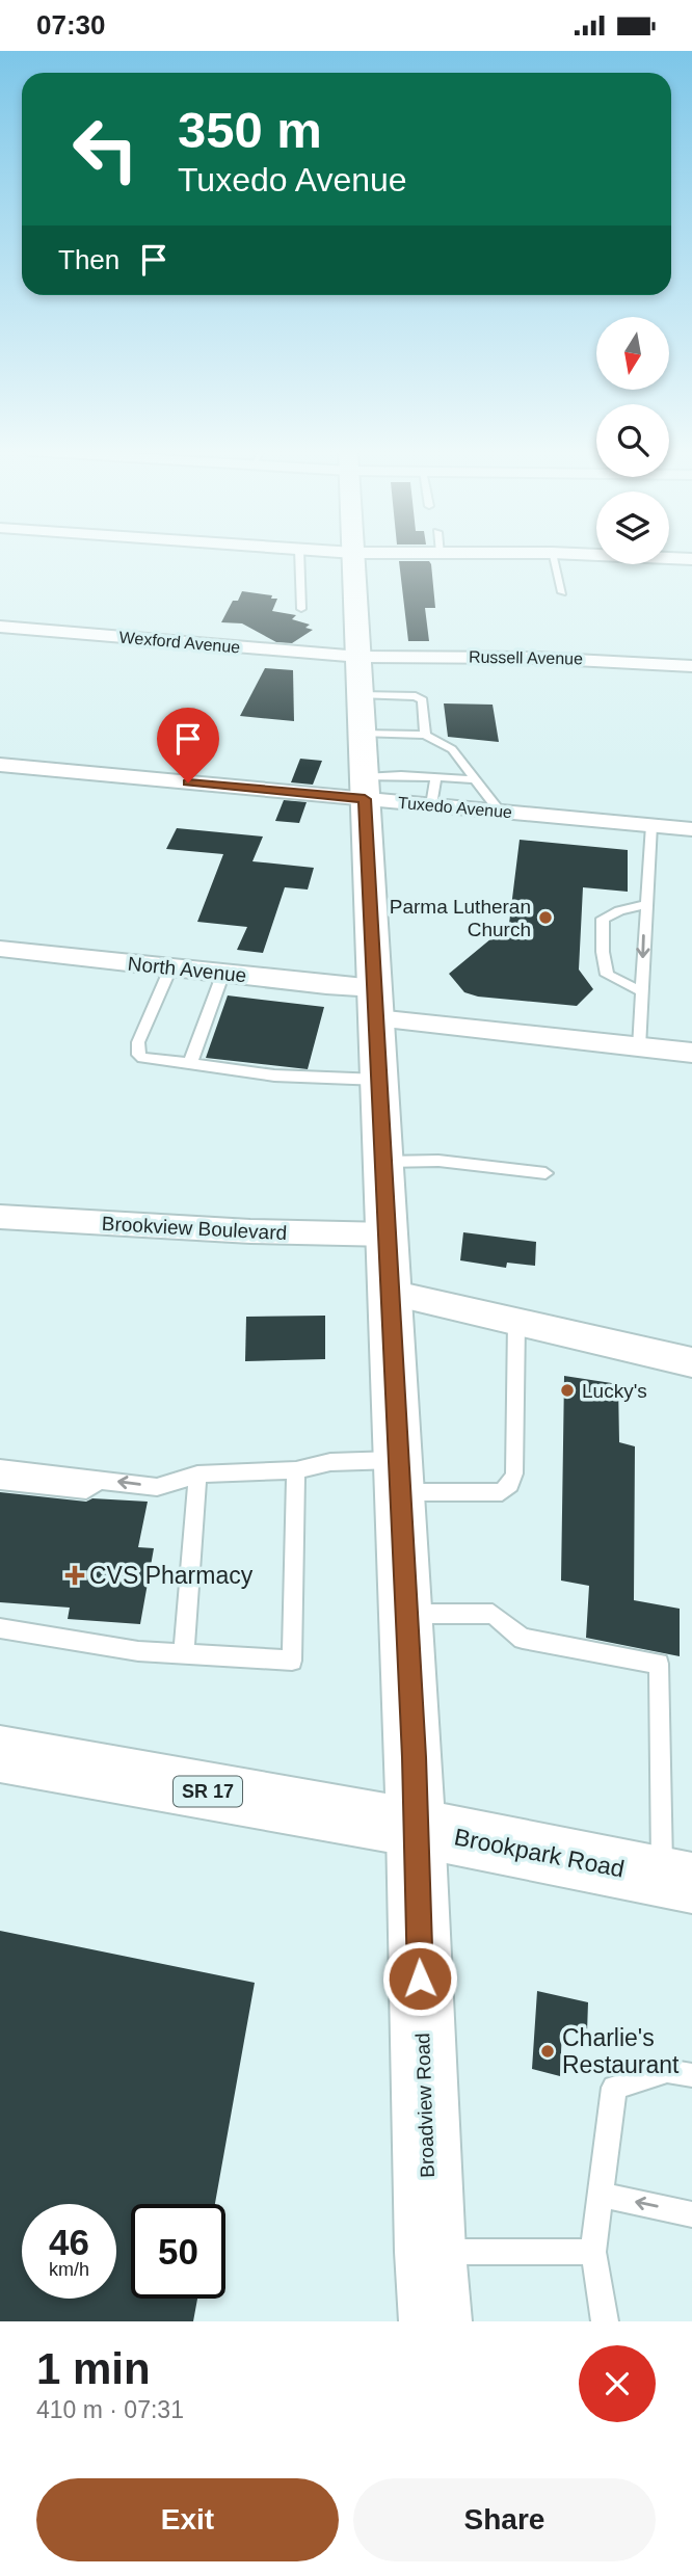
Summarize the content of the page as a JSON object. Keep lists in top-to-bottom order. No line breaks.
{"streets":{"main road":["SR 17","Brookpark Road","Broadview Road"],"street":["Wexford Avenue","Russell Avenue","Tuxedo Avenue","North Avenue","Brookview Boulevard"]},"crossings":[["Wexford Avenue","Russell Avenue"],["Wexford Avenue","Broadview Road"],["Russell Avenue","Broadview Road"],["Tuxedo Avenue","Broadview Road"],["North Avenue","Broadview Road"],["Brookview Boulevard","Broadview Road"],["Brookpark Road","Broadview Road"]],"places":{"other":["Parma Lutheran Church","Lucky's","Charlie's Restaurant"],"health":["CVS Pharmacy"]},"north":"bottom","page":{"status":"07:30","turn":["350 m","Tuxedo Avenue"],"then":"Then","speed":"46 km/h","limit":"50","heading":["1 min","410 m · 07:31"],"buttons":["Exit","Share"]}}
